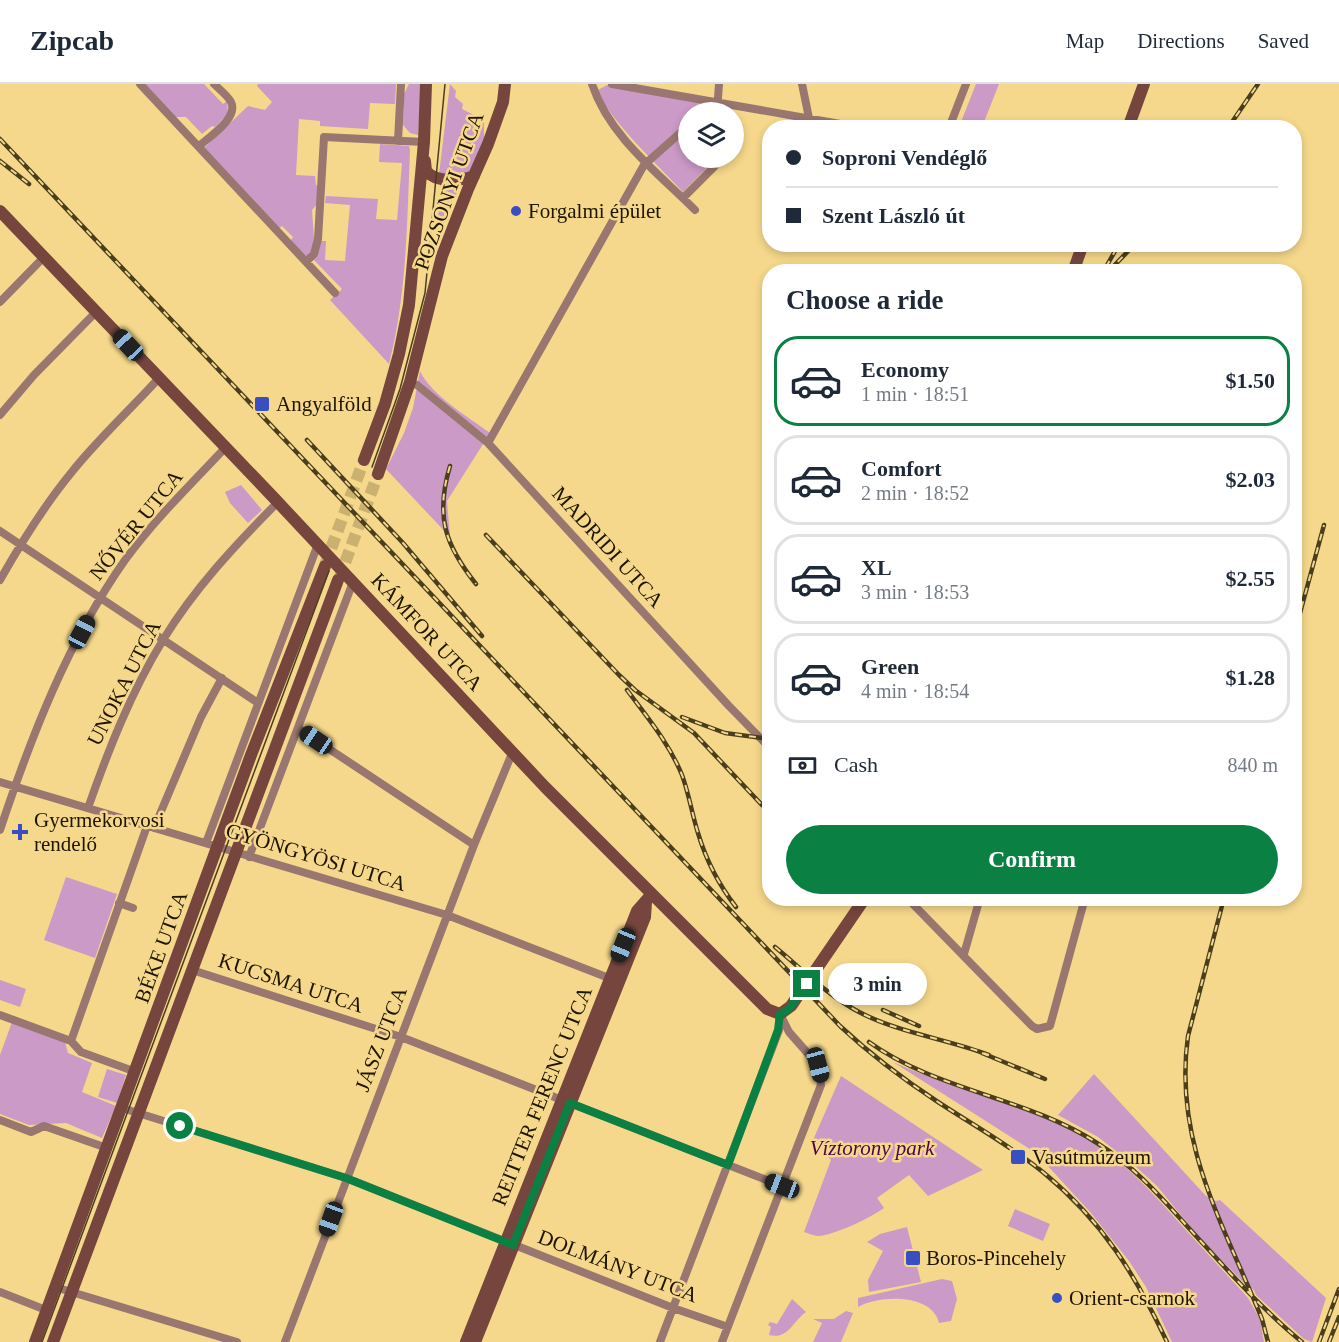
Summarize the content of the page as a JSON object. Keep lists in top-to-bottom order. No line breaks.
{"streets":{"main road":["POZSONYI UTCA","KÁMFOR UTCA","BÉKE UTCA","REITTER FERENC UTCA"],"street":["NŐVÉR UTCA","MADRIDI UTCA","UNOKA UTCA","GYÖNGYÖSI UTCA","KUCSMA UTCA","JÁSZ UTCA","DOLMÁNY UTCA"]},"crossings":[["POZSONYI UTCA","MADRIDI UTCA"],["NŐVÉR UTCA","KÁMFOR UTCA"],["NŐVÉR UTCA","GYÖNGYÖSI UTCA"],["KÁMFOR UTCA","UNOKA UTCA"],["KÁMFOR UTCA","KUCSMA UTCA"],["KÁMFOR UTCA","JÁSZ UTCA"],["KÁMFOR UTCA","REITTER FERENC UTCA"],["UNOKA UTCA","GYÖNGYÖSI UTCA"],["GYÖNGYÖSI UTCA","BÉKE UTCA"],["GYÖNGYÖSI UTCA","JÁSZ UTCA"],["GYÖNGYÖSI UTCA","REITTER FERENC UTCA"],["BÉKE UTCA","KUCSMA UTCA"],["BÉKE UTCA","DOLMÁNY UTCA"],["KUCSMA UTCA","JÁSZ UTCA"],["KUCSMA UTCA","REITTER FERENC UTCA"],["JÁSZ UTCA","DOLMÁNY UTCA"],["REITTER FERENC UTCA","DOLMÁNY UTCA"]],"parks":["Víztorony park"],"places":{"other":["Forgalmi épület","Orient-csarnok"],"transit":["Angyalföld","Vasútmúzeum","Boros-Pincehely"],"health":["Gyermekorvosi rendelő"]},"page":{"header":"Zipcab","nav":["Map","Directions","Saved"],"banner":["Soproni Vendéglő","Szent László út"],"heading":"Choose a ride","list":[{"name":"Economy","note":"1 min · 18:51","value":"$1.50"},{"name":"Comfort","note":"2 min · 18:52","value":"$2.03"},{"name":"XL","note":"3 min · 18:53","value":"$2.55"},{"name":"Green","note":"4 min · 18:54","value":"$1.28"}],"pay":["Cash","840 m"],"buttons":"Confirm","bubble":"3 min"}}
